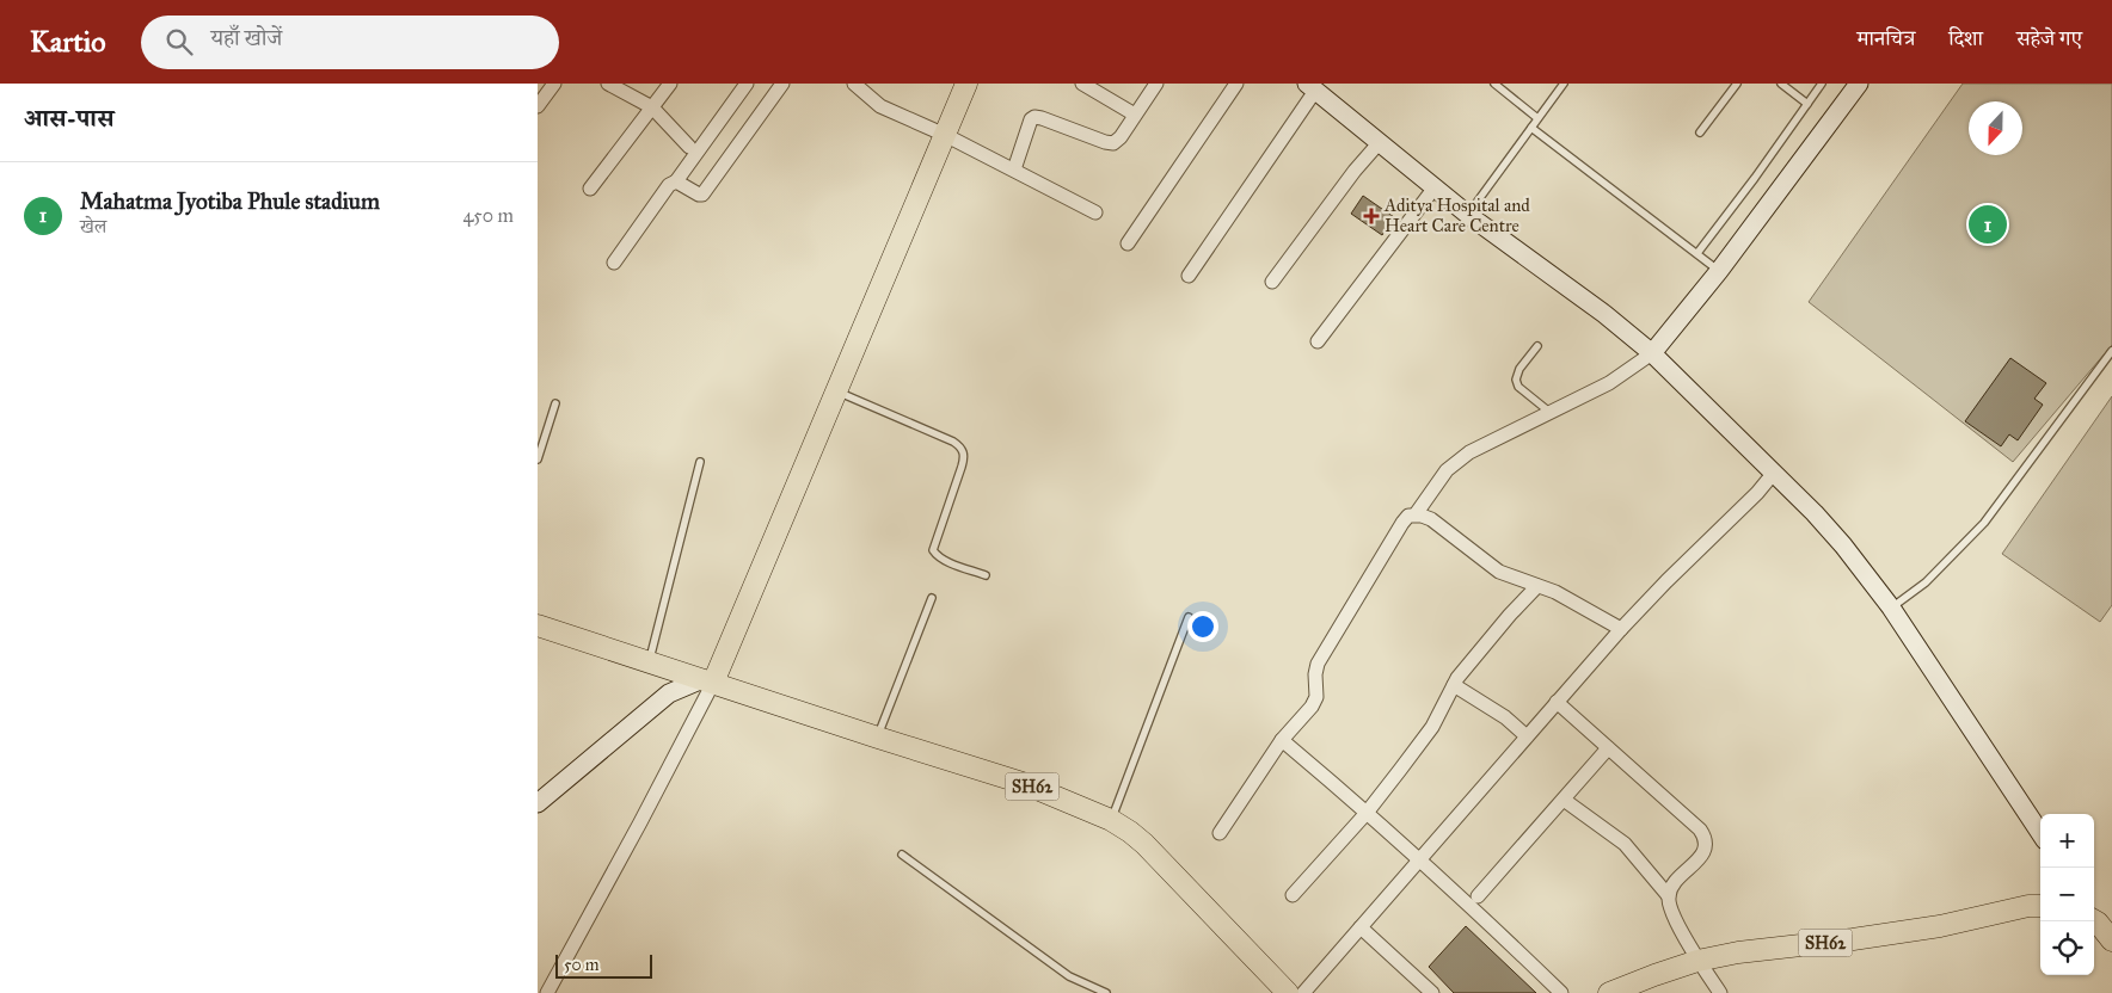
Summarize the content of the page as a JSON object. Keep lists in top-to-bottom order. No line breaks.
{"streets":{"main road":["SH62"]},"places":{"health":["Aditya Hospital and Heart Care Centre"]},"scale_bar":"50 m","north":"bottom","page":{"header":"Kartio","search":"यहाँ खोजें","nav":["मानचित्र","दिशा","सहेजे गए"],"heading":"आस-पास","list":[{"mark":"1","name":"Mahatma Jyotiba Phule stadium","note":"खेल","value":"450 m"}],"pins":"1","map_buttons":["+","−"],"scale":"50 m"}}
